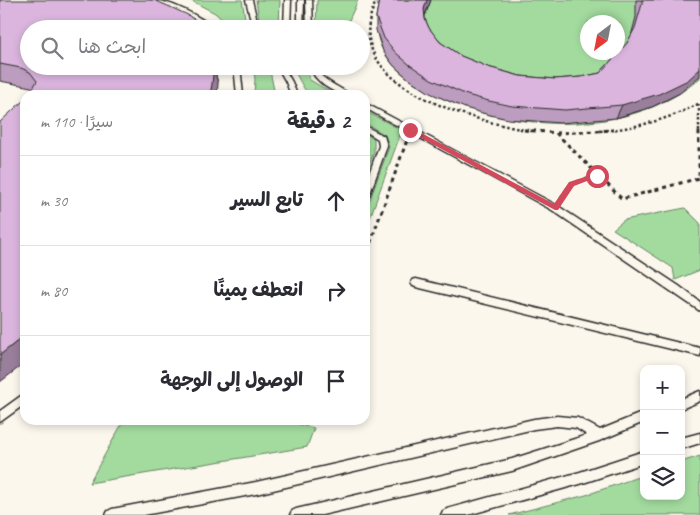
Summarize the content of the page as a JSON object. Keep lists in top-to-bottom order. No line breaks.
{"north":"bottom left","page":{"search":"ابحث هنا","heading":["2 دقيقة","سيرًا · 110 m"],"list":[["تابع السير","30 m"],["انعطف يمينًا","80 m"],"الوصول إلى الوجهة"],"map_buttons":["+","−"]}}
